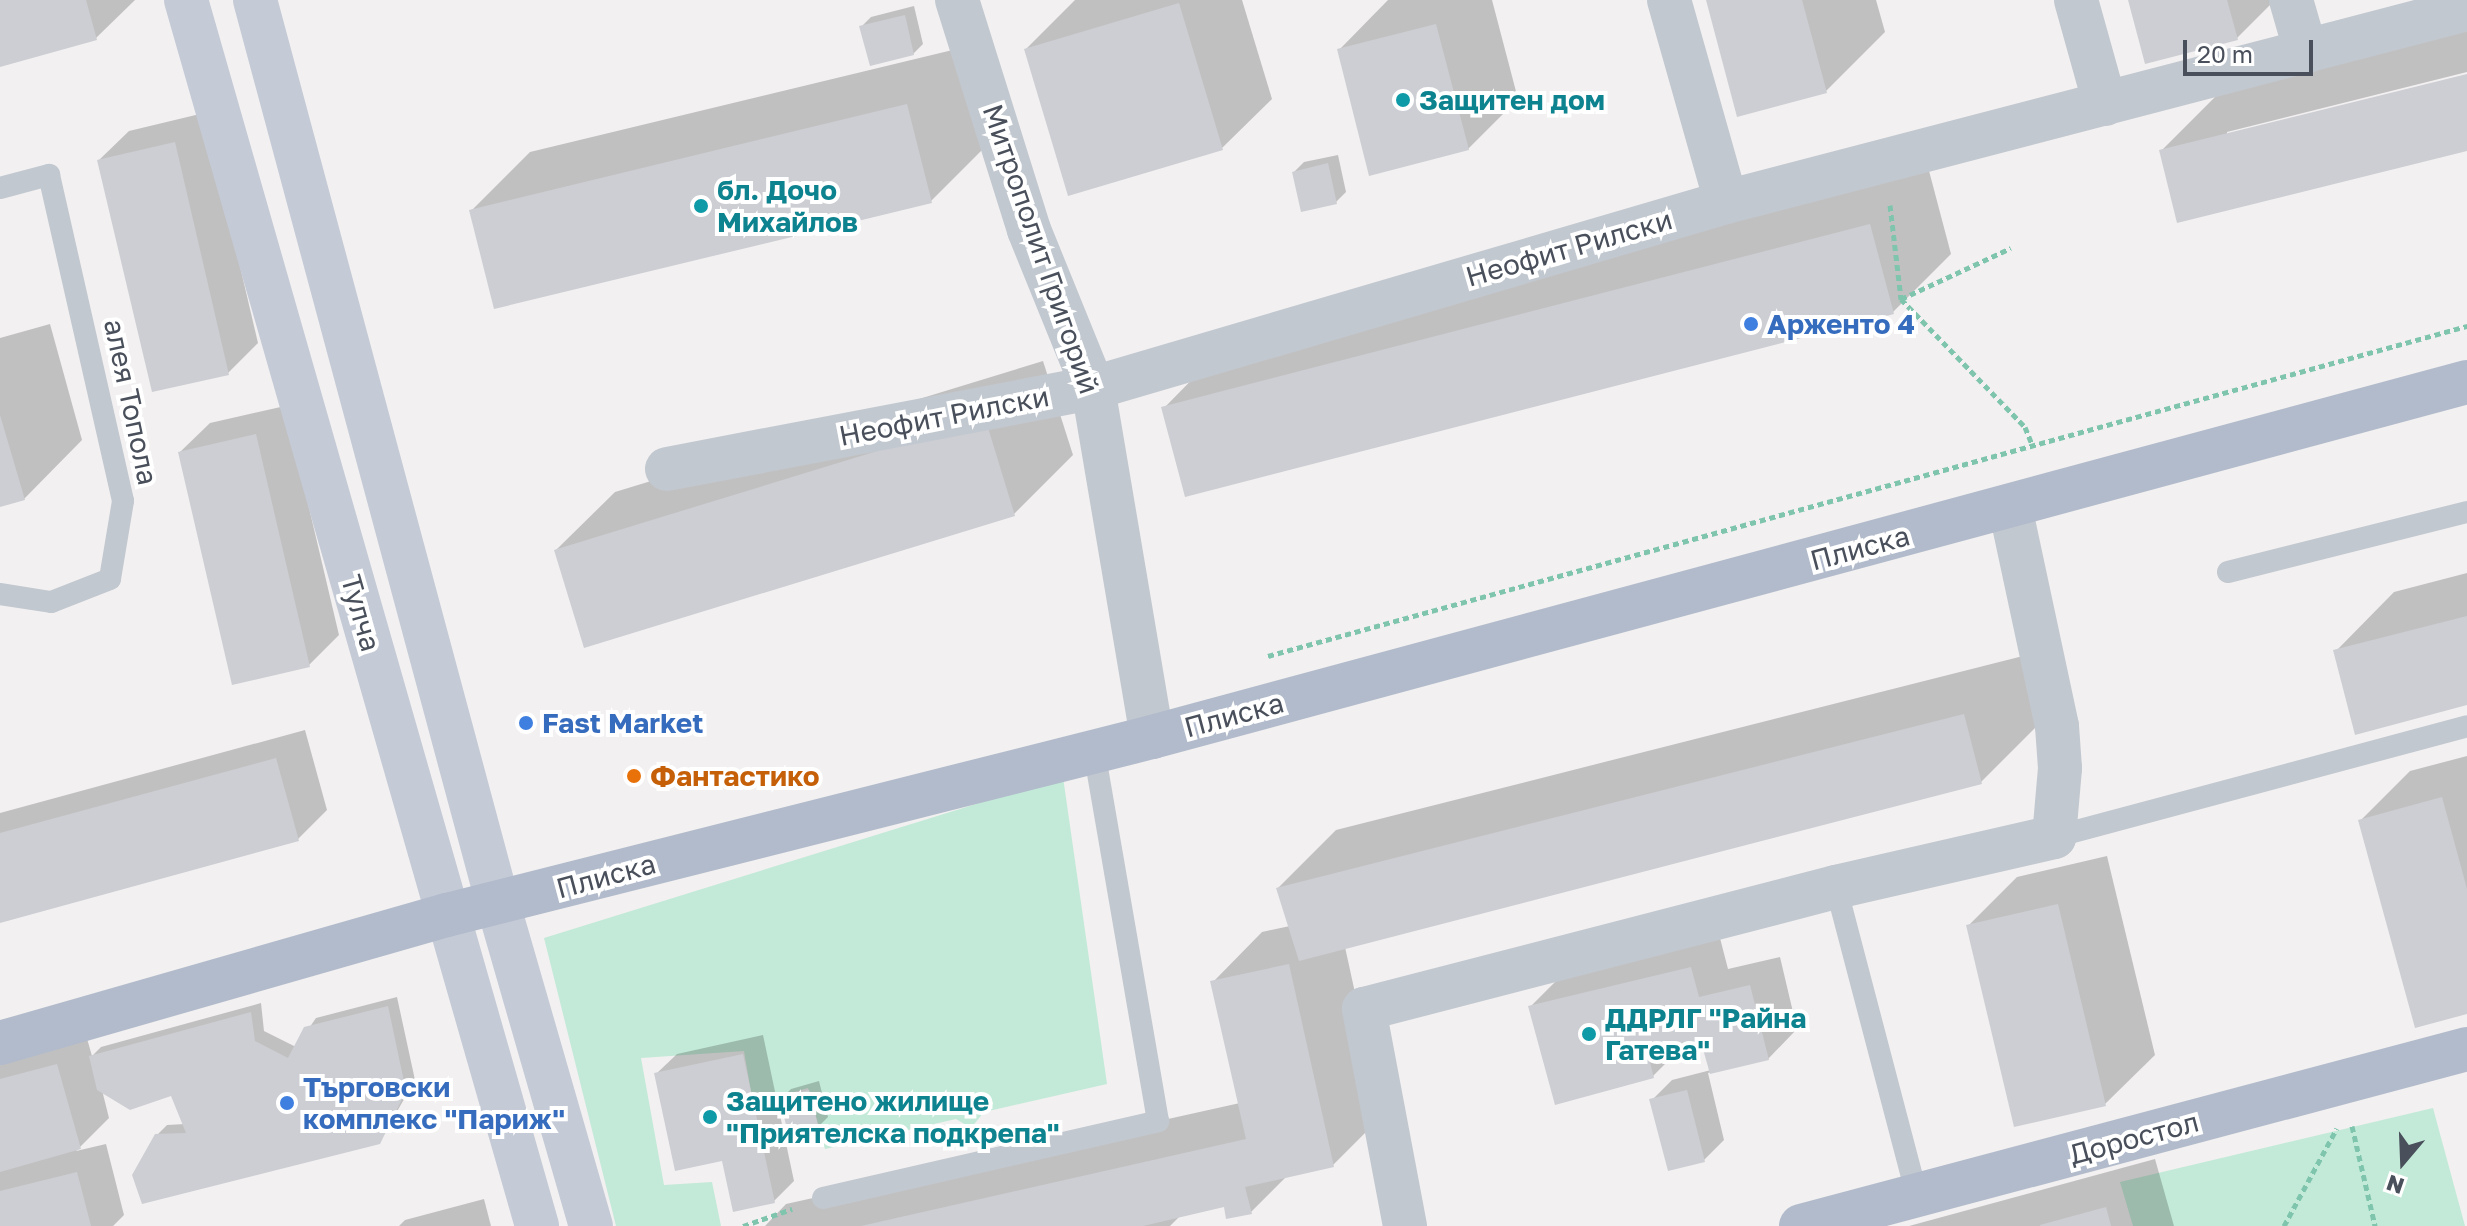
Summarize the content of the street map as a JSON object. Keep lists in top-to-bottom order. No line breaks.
{"streets":{"main road":["Плиска","Тулча","Доростол"],"street":["Неофит Рилски","Митрополит Григорий"],"lane":["алея Топола"]},"crossings":[["Неофит Рилски","Митрополит Григорий"],["Митрополит Григорий","Плиска"],["Плиска","Тулча"]],"places":["Защитен дом","бл. Дочо Михайлов","Арженто 4","Fast Market","Фантастико","ДДРЛГ \"Райна Гатева\"","Търговски комплекс \"Париж\"","Защитено жилище \"Приятелска подкрепа\""],"scale_bar":"20 m","north":"bottom"}
